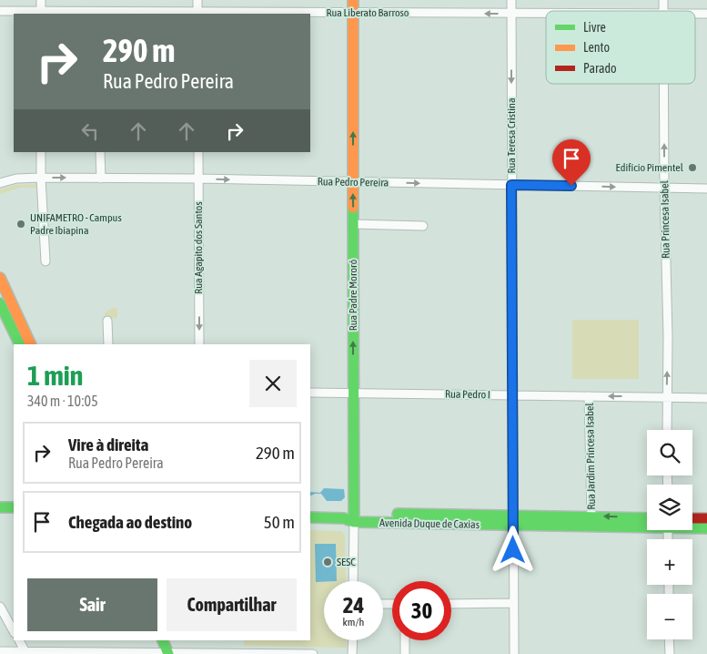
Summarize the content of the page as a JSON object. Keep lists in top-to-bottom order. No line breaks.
{"streets":{"street":["Rua Liberato Barroso","Rua Teresa Cristina","Rua Pedro Pereira","Rua Princesa Isabel","Rua Agapito dos Santos","Rua Padre Mororó","Rua Pedro I","Rua Jardim Princesa Isabel","Avenida Duque de Caxias"]},"crossings":[["Rua Liberato Barroso","Rua Teresa Cristina"],["Rua Liberato Barroso","Rua Padre Mororó"],["Rua Teresa Cristina","Rua Pedro Pereira"],["Rua Teresa Cristina","Rua Pedro I"],["Rua Teresa Cristina","Avenida Duque de Caxias"],["Rua Pedro Pereira","Rua Princesa Isabel"],["Rua Pedro Pereira","Rua Agapito dos Santos"],["Rua Pedro Pereira","Rua Padre Mororó"],["Rua Princesa Isabel","Rua Pedro I"],["Rua Padre Mororó","Rua Pedro I"],["Rua Padre Mororó","Avenida Duque de Caxias"],["Rua Pedro I","Rua Jardim Princesa Isabel"],["Rua Jardim Princesa Isabel","Avenida Duque de Caxias"]],"one_way":["Rua Pedro Pereira","Rua Princesa Isabel","Rua Agapito dos Santos","Rua Padre Mororó"],"places":["Edifício Pimentel","UNIFAMETRO - Campus Padre Ibiapina","SESC"],"legend":["Livre","Lento","Parado"],"page":{"turn":["290 m","Rua Pedro Pereira"],"heading":["1 min","340 m · 10:05"],"list":[{"name":"Vire à direita","note":"Rua Pedro Pereira","value":"290 m"},{"name":"Chegada ao destino","value":"50 m"}],"map_buttons":["+","−"],"buttons":["Sair","Compartilhar"],"speed":"24 km/h","limit":"30"}}
